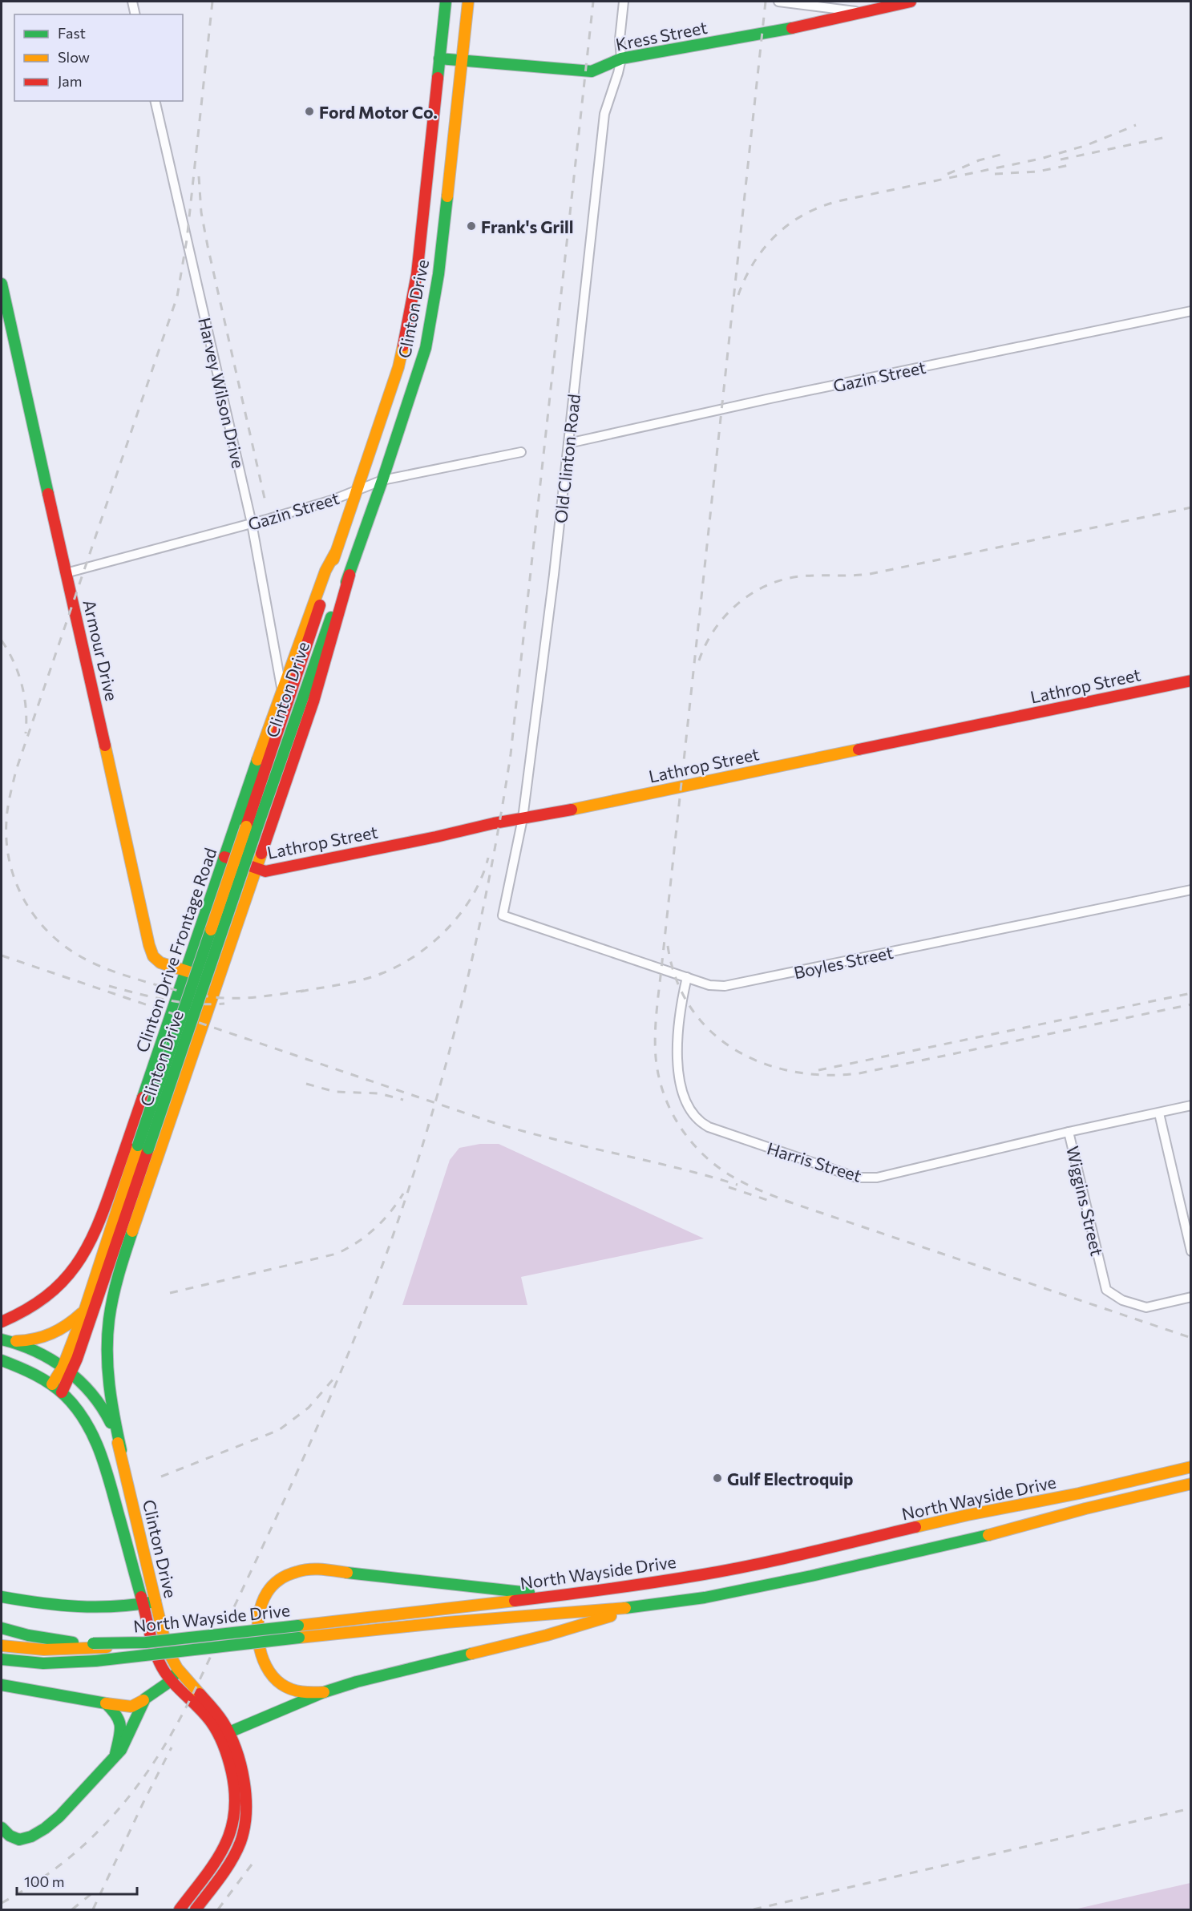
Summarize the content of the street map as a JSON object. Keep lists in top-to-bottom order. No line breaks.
{"streets":{"main road":["Kress Street","Clinton Drive","Armour Drive","Lathrop Street","Clinton Drive Frontage Road","North Wayside Drive"],"street":["Gazin Street","Harvey Wilson Drive","Old Clinton Road","Boyles Street","Harris Street","Wiggins Street"]},"crossings":[["Kress Street","Clinton Drive"],["Kress Street","Old Clinton Road"],["Clinton Drive","Gazin Street"],["Clinton Drive","Clinton Drive Frontage Road"],["Gazin Street","Harvey Wilson Drive"],["Gazin Street","Old Clinton Road"],["Gazin Street","Armour Drive"],["Harvey Wilson Drive","Clinton Drive Frontage Road"],["Old Clinton Road","Lathrop Street"],["Old Clinton Road","Boyles Street"],["Armour Drive","Clinton Drive Frontage Road"],["Lathrop Street","Clinton Drive Frontage Road"],["Boyles Street","Harris Street"],["Harris Street","Wiggins Street"]],"places":["Ford Motor Co.","Frank's Grill","Gulf Electroquip"],"legend":["Fast","Slow","Jam"],"scale_bar":"100 m"}
